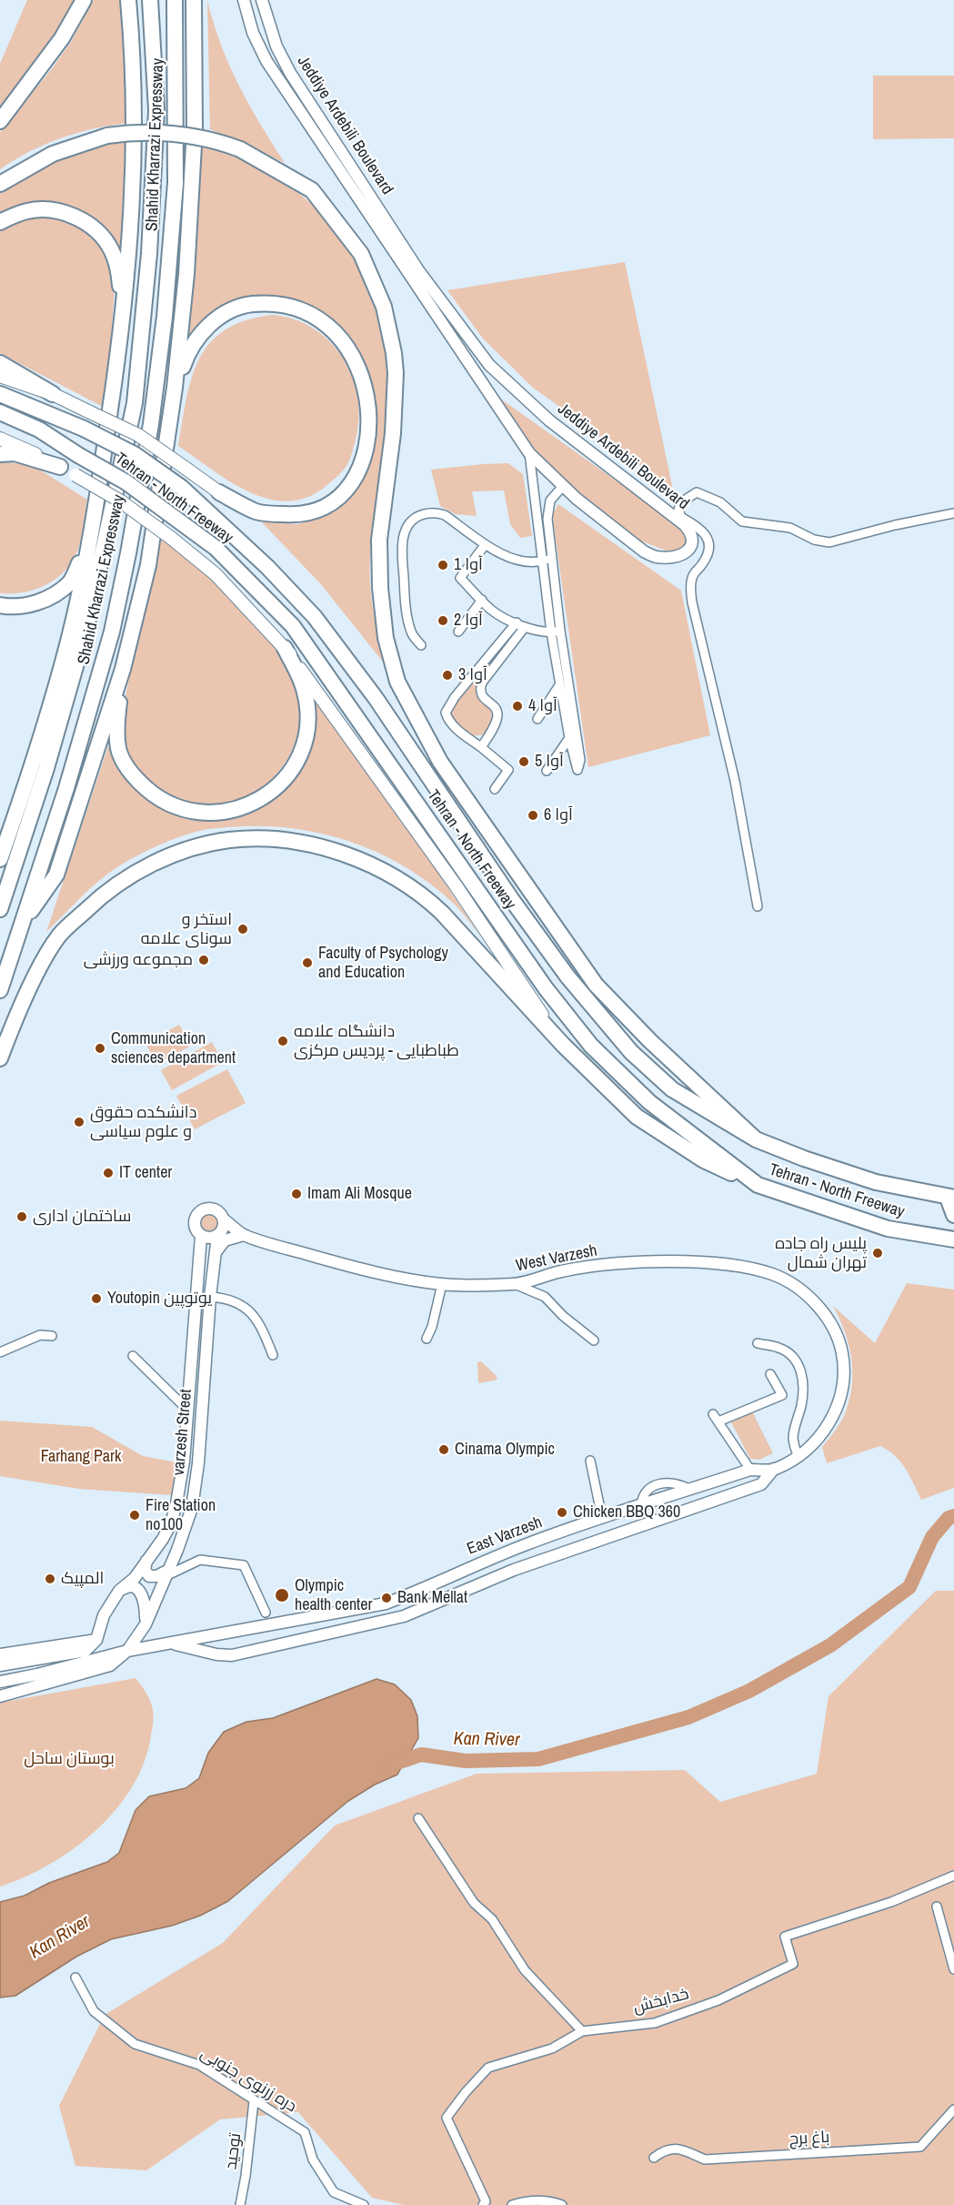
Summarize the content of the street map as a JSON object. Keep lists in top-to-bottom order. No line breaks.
{"streets":{"highway":["Shahid Kharrazi Expressway","Tehran - North Freeway"],"main road":["Jeddiye Ardebili Boulevard","West Varzesh","varzesh Street","East Varzesh"],"street":["خدابخش","دره زرنوی جنوبی","باغ برج","توحید"]},"crossings":[["West Varzesh","varzesh Street"],["West Varzesh","East Varzesh"],["varzesh Street","East Varzesh"],["دره زرنوی جنوبی","توحید"]],"water":["Kan River"],"parks":["Farhang Park","بوستان ساحل"],"places":["آوا 1","آوا 2","آوا 3","آوا 4","آوا 5","آوا 6","استخر و سونای علامه","مجموعه ورزشی","Faculty of Psychology and Education","دانشگاه علامه طباطبایی - پردیس مرکزی","Communication sciences department","دانشکده حقوق و علوم سیاسی","IT center","Imam Ali Mosque","ساختمان اداری","پلیس راه جاده تهران شمال","Youtopin یوتوپین","Cinama Olympic","Chicken BBQ 360","Fire Station no100","المپیک","Olympic health center","Bank Mellat"]}
